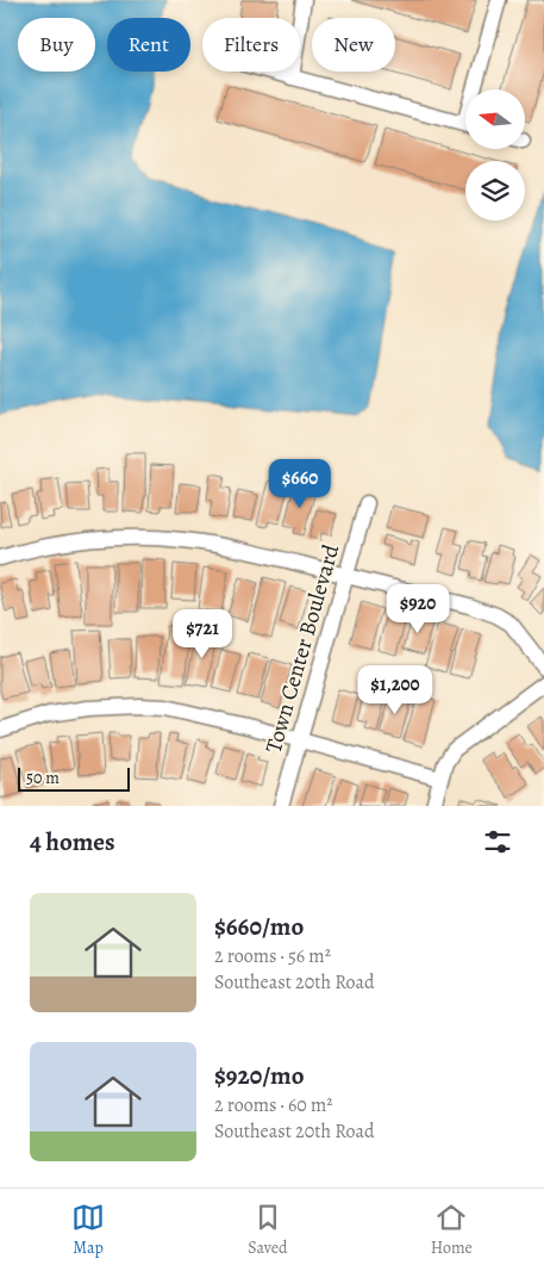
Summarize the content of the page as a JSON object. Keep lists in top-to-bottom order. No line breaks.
{"streets":{"street":["Town Center Boulevard"]},"scale_bar":"50 m","north":"left","page":{"chip":["Buy","Rent","Filters","New"],"price":["$660","$920","$721","$1,200"],"scale":"50 m","heading":"4 homes","list":[{"name":"$660/mo","note":"2 rooms · 56 m² · Southeast 20th Road"},{"name":"$920/mo","note":"2 rooms · 60 m² · Southeast 20th Road"}],"tabs":["Map","Saved","Home"]}}
